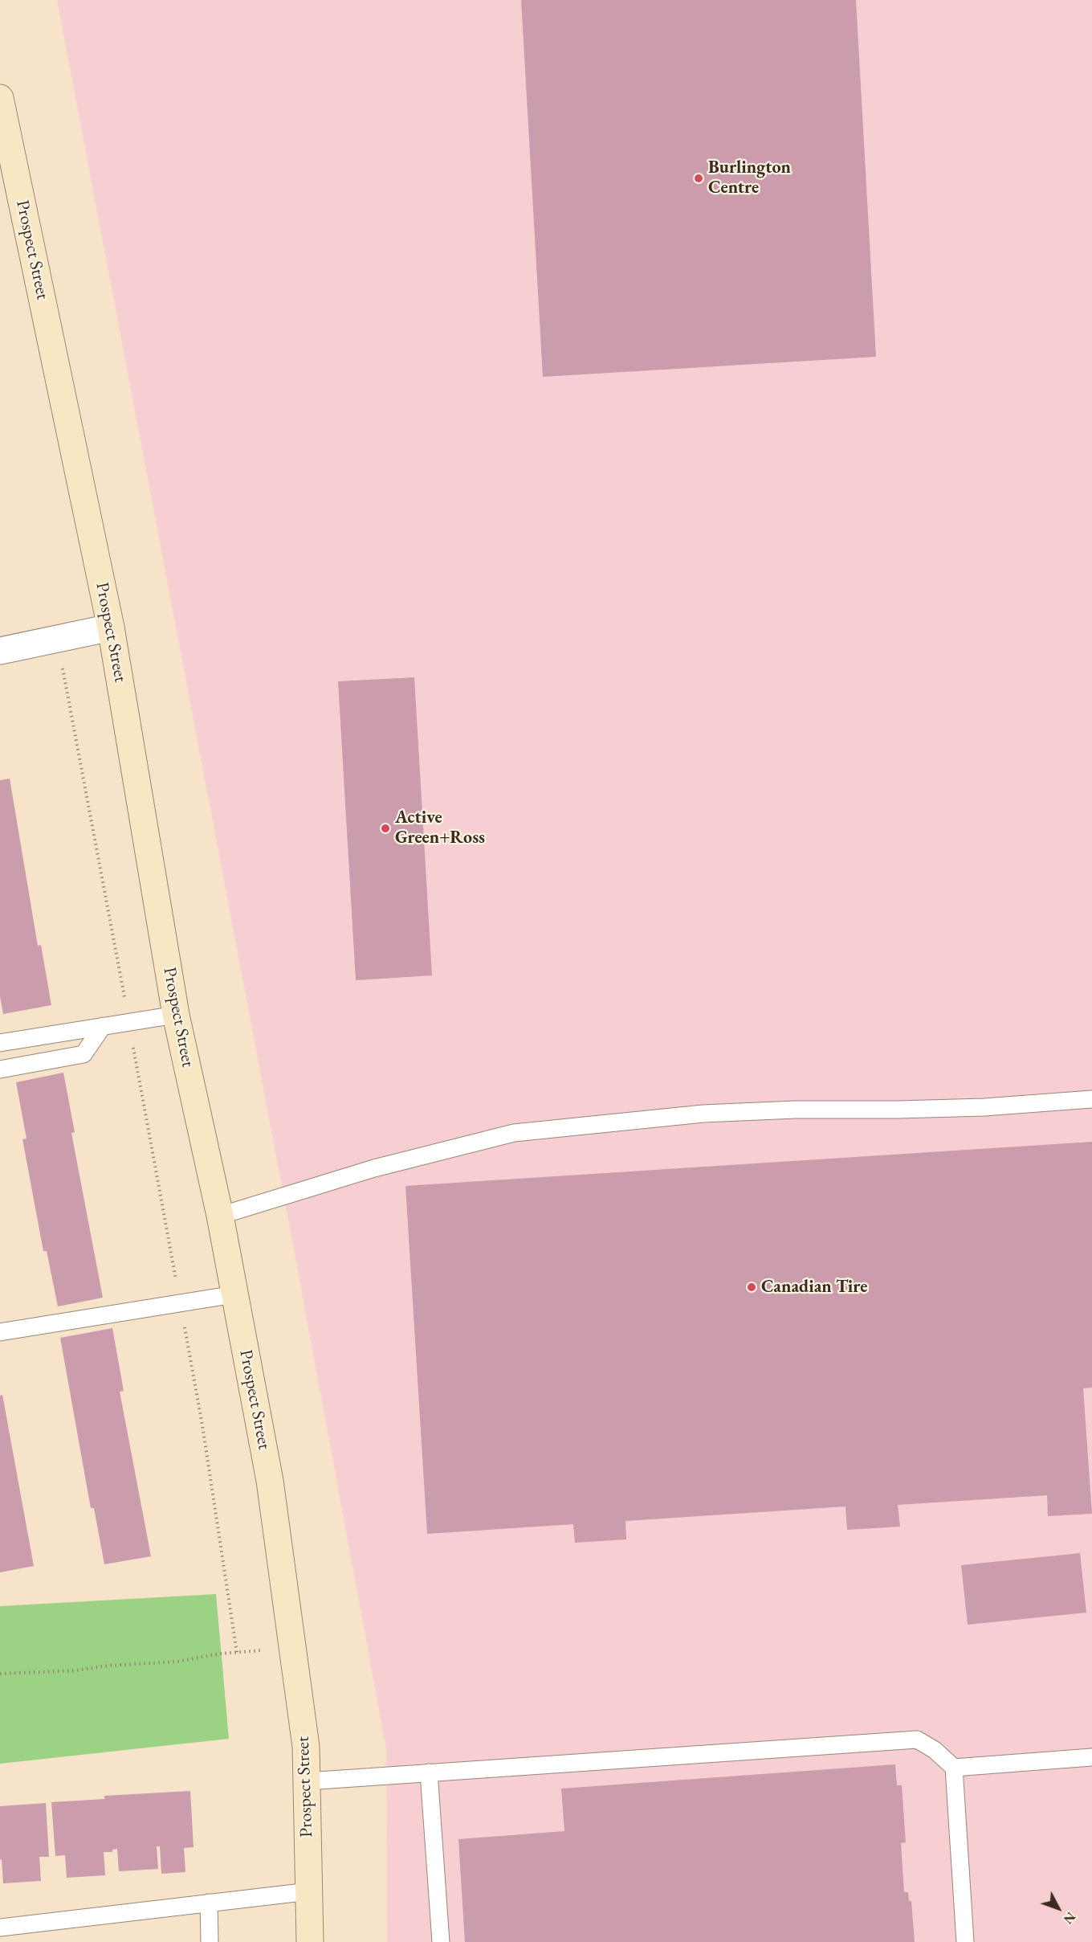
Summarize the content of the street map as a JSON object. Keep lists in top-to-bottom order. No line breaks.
{"streets":{"street":["Prospect Street"]},"places":["Burlington Centre","Active Green+Ross","Canadian Tire"],"north":"bottom right"}
